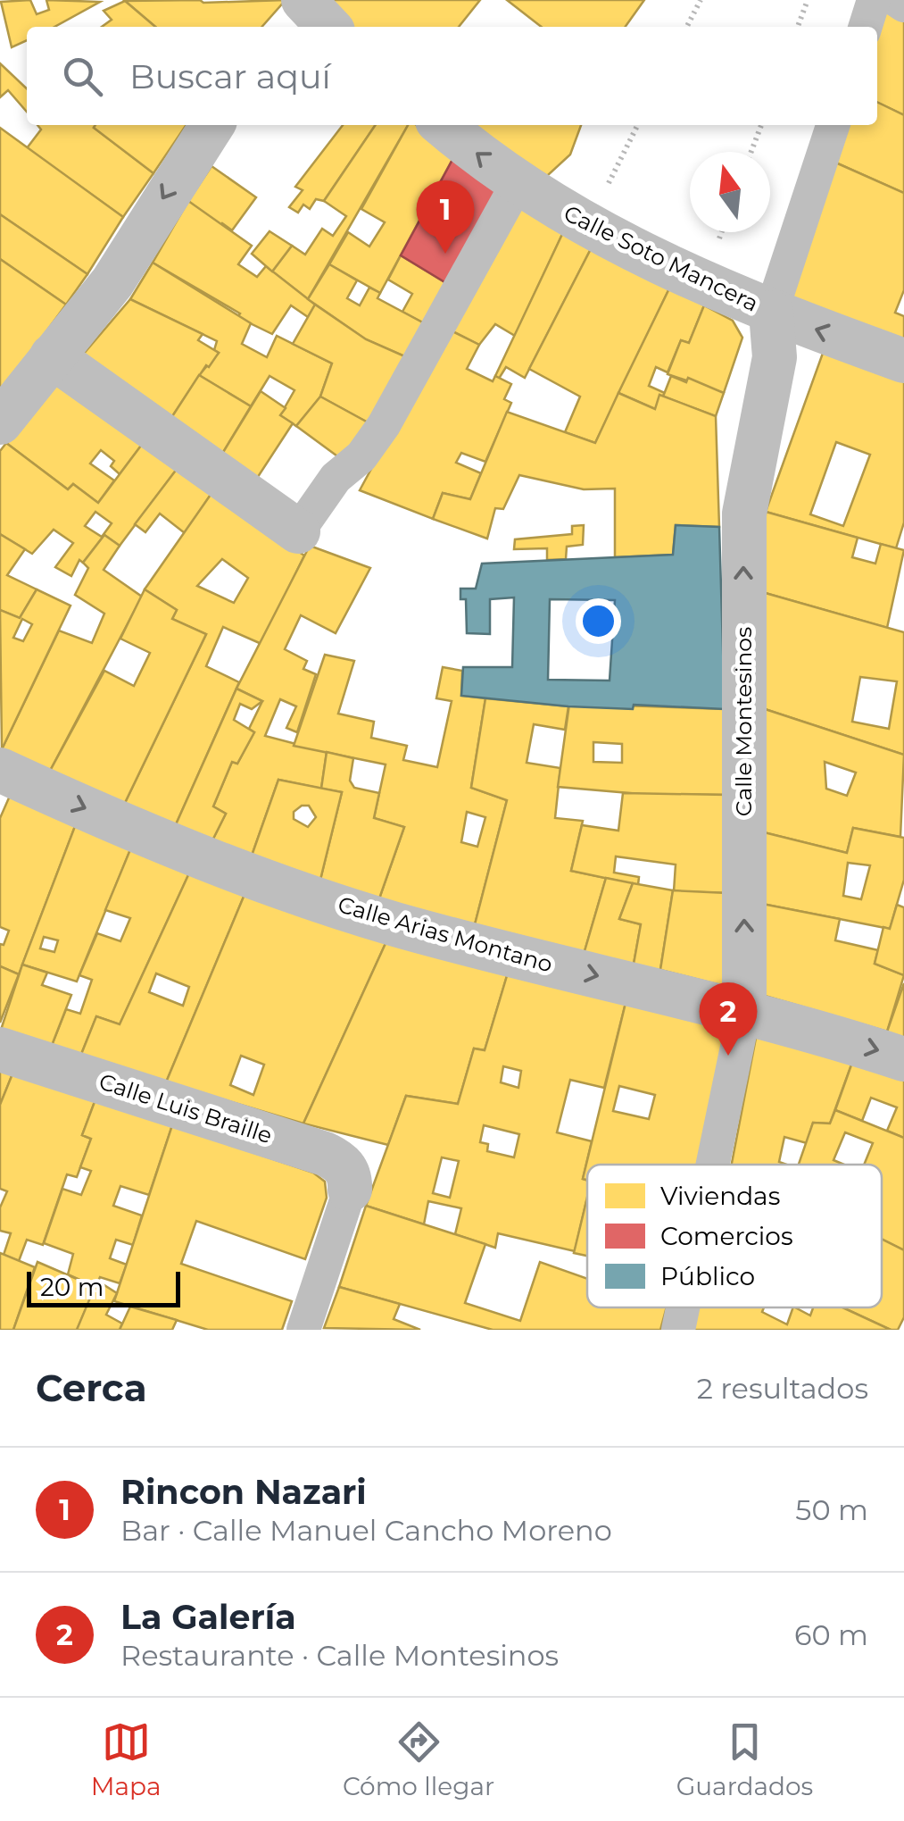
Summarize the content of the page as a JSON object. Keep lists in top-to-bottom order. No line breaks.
{"streets":{"street":["Calle Soto Mancera","Calle Montesinos","Calle Arias Montano","Calle Luis Braille"]},"crossings":[["Calle Soto Mancera","Calle Montesinos"],["Calle Montesinos","Calle Arias Montano"]],"one_way":["Calle Soto Mancera","Calle Montesinos","Calle Arias Montano"],"legend":["Viviendas","Comercios","Público"],"scale_bar":"20 m","north":"top","page":{"search":"Buscar aquí","pins":["1","2"],"scale":"20 m","heading":["Cerca","2 resultados"],"list":[{"mark":"1","name":"Rincon Nazari","note":"Bar · Calle Manuel Cancho Moreno","value":"50 m"},{"mark":"2","name":"La Galería","note":"Restaurante · Calle Montesinos","value":"60 m"}],"nav":["Mapa","Cómo llegar","Guardados"]}}
